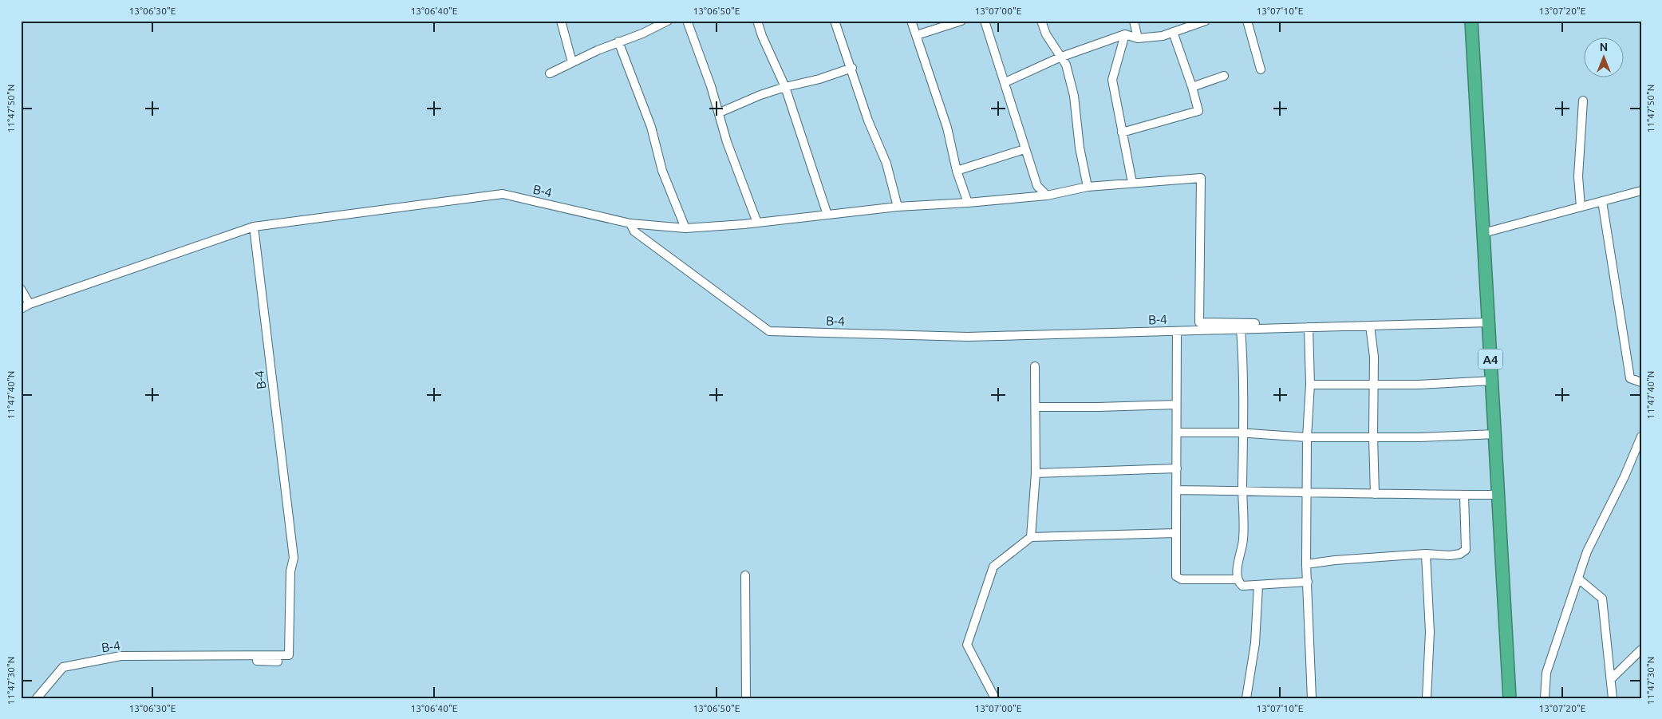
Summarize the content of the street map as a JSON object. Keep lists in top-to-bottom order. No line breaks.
{"streets":{"highway":["A4"],"street":["B-4"]},"crossings":[["B-4","A4"]],"north":"top","coordinates":["13°06'30\"E","13°06'40\"E","13°06'50\"E","13°07'00\"E","13°07'10\"E","13°07'20\"E","11°47'50\"N","11°47'40\"N","11°47'30\"N"]}
